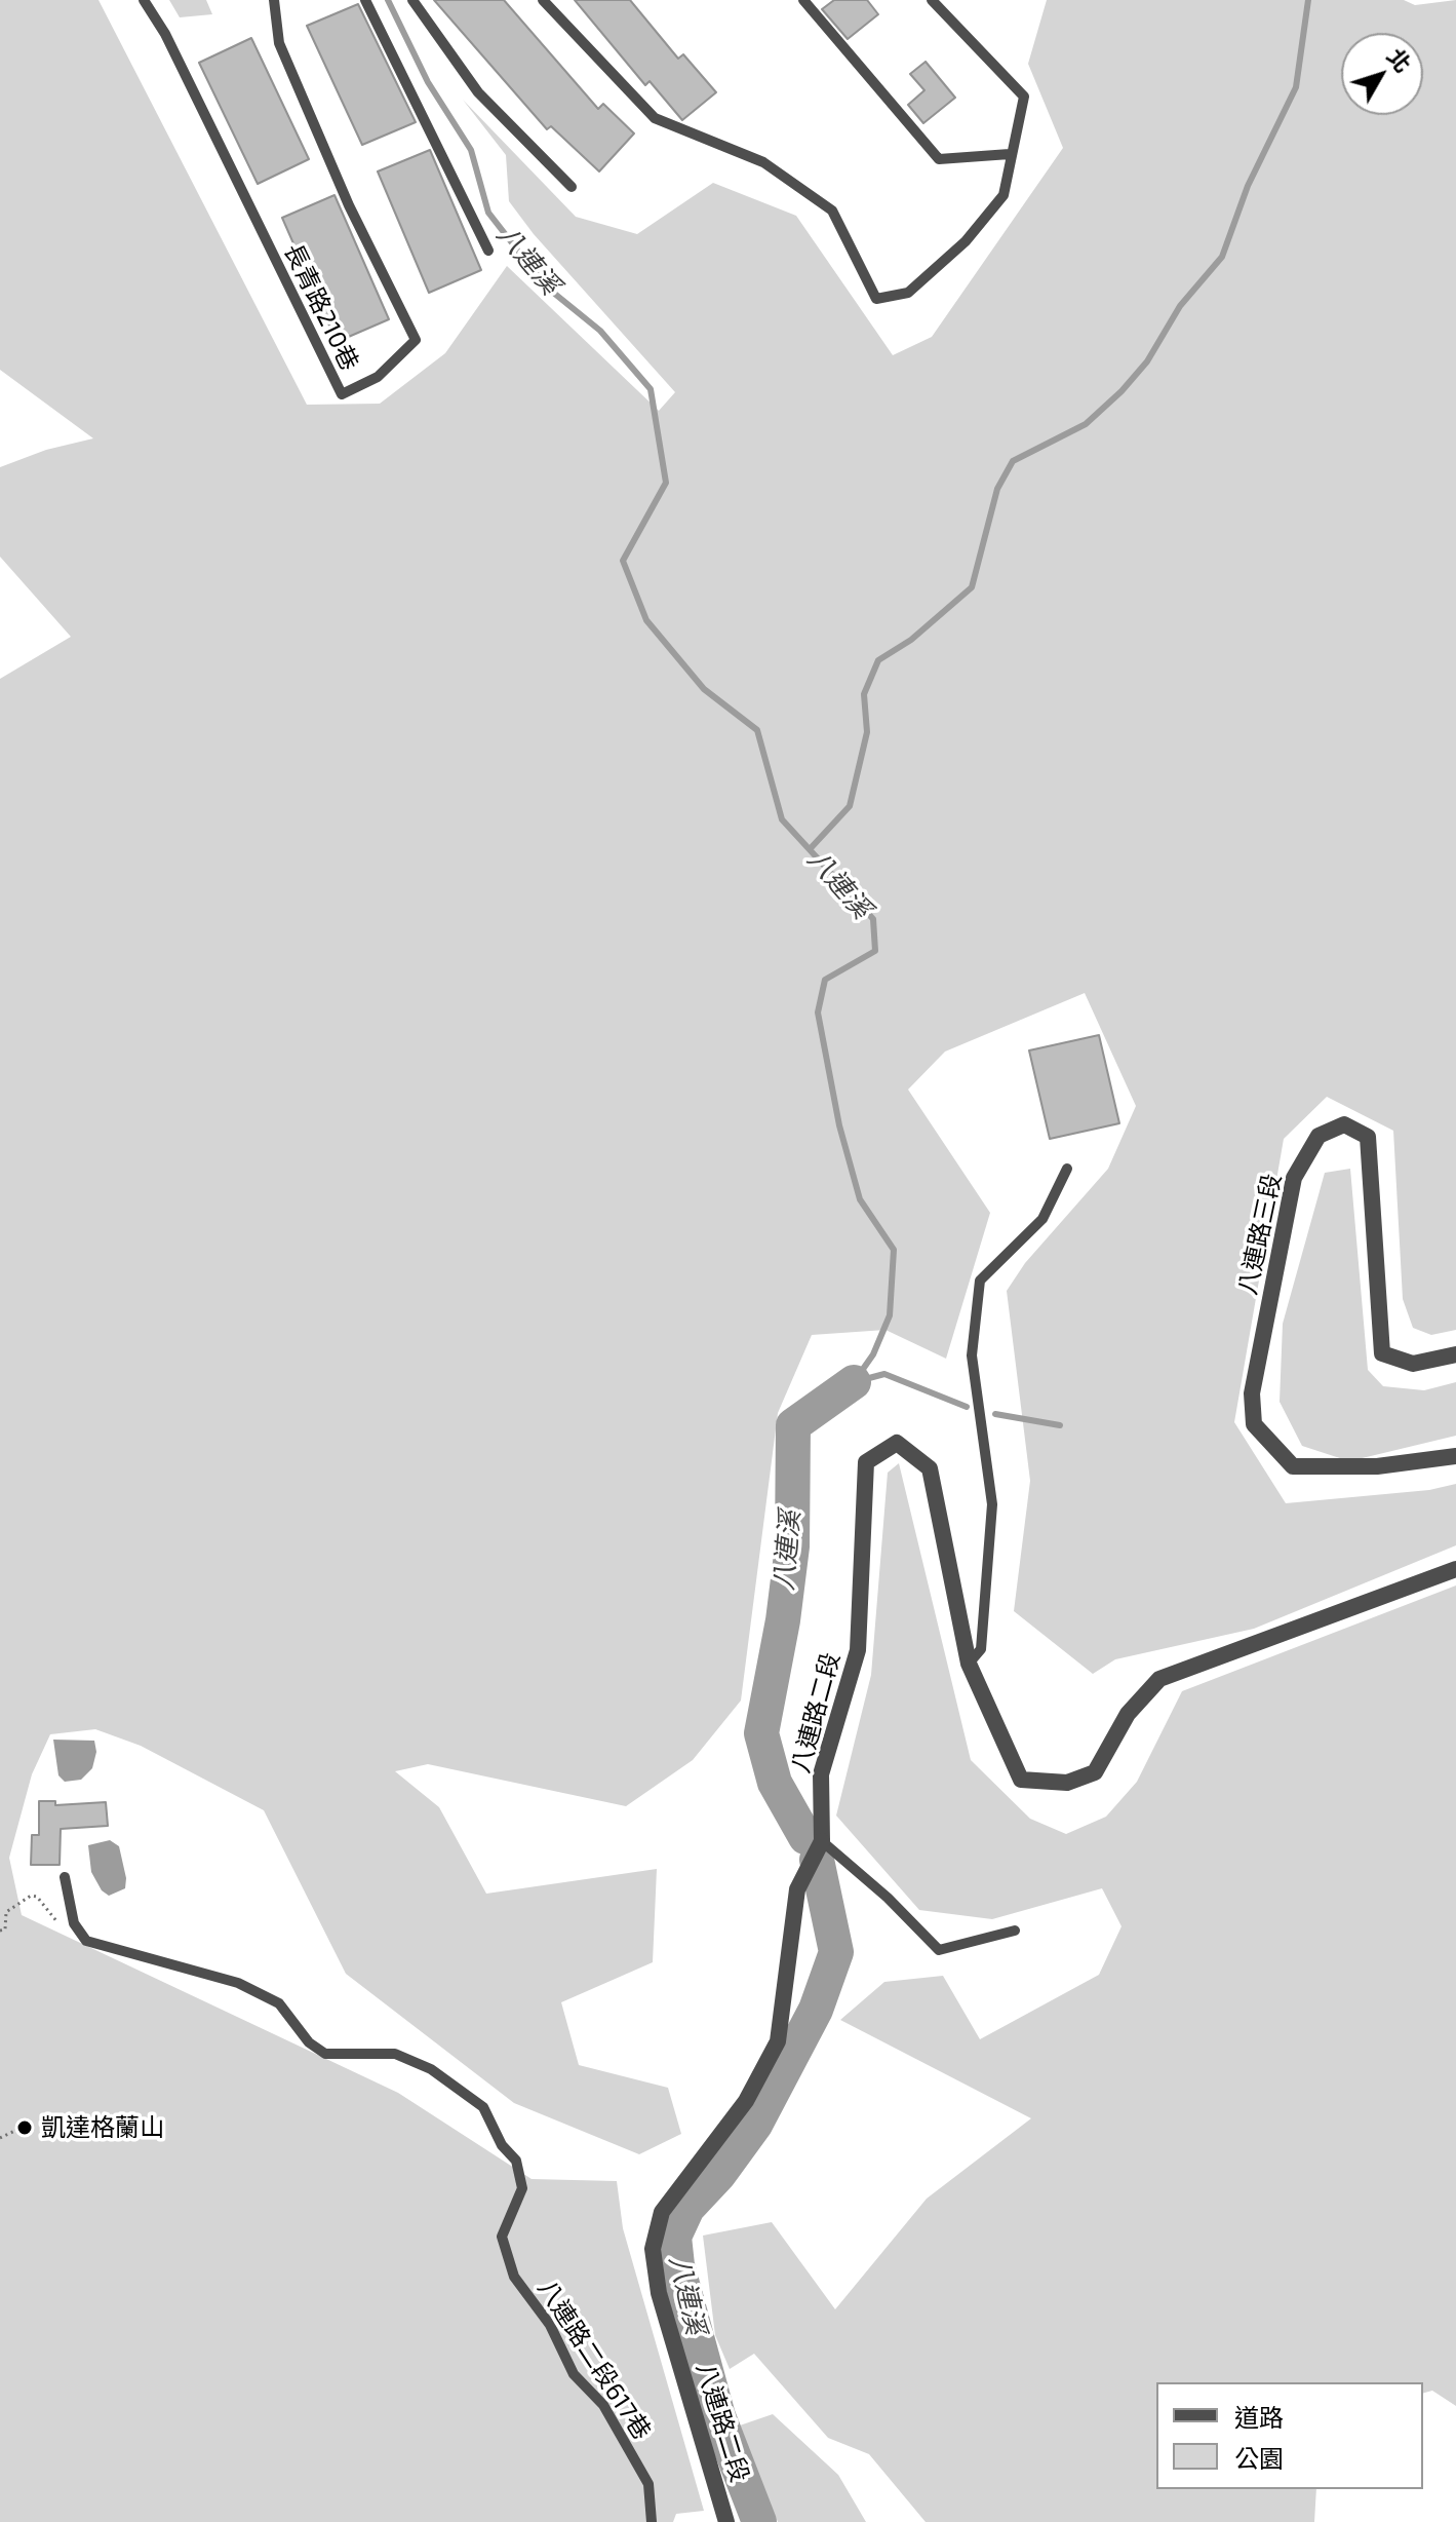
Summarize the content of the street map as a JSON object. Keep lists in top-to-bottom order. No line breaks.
{"streets":{"street":["八連路三段","八連路二段"],"lane":["長青路210巷","八連路二段617巷"]},"water":["八連溪"],"places":["凱達格蘭山"],"legend":["道路","公園"],"north":"top right"}
